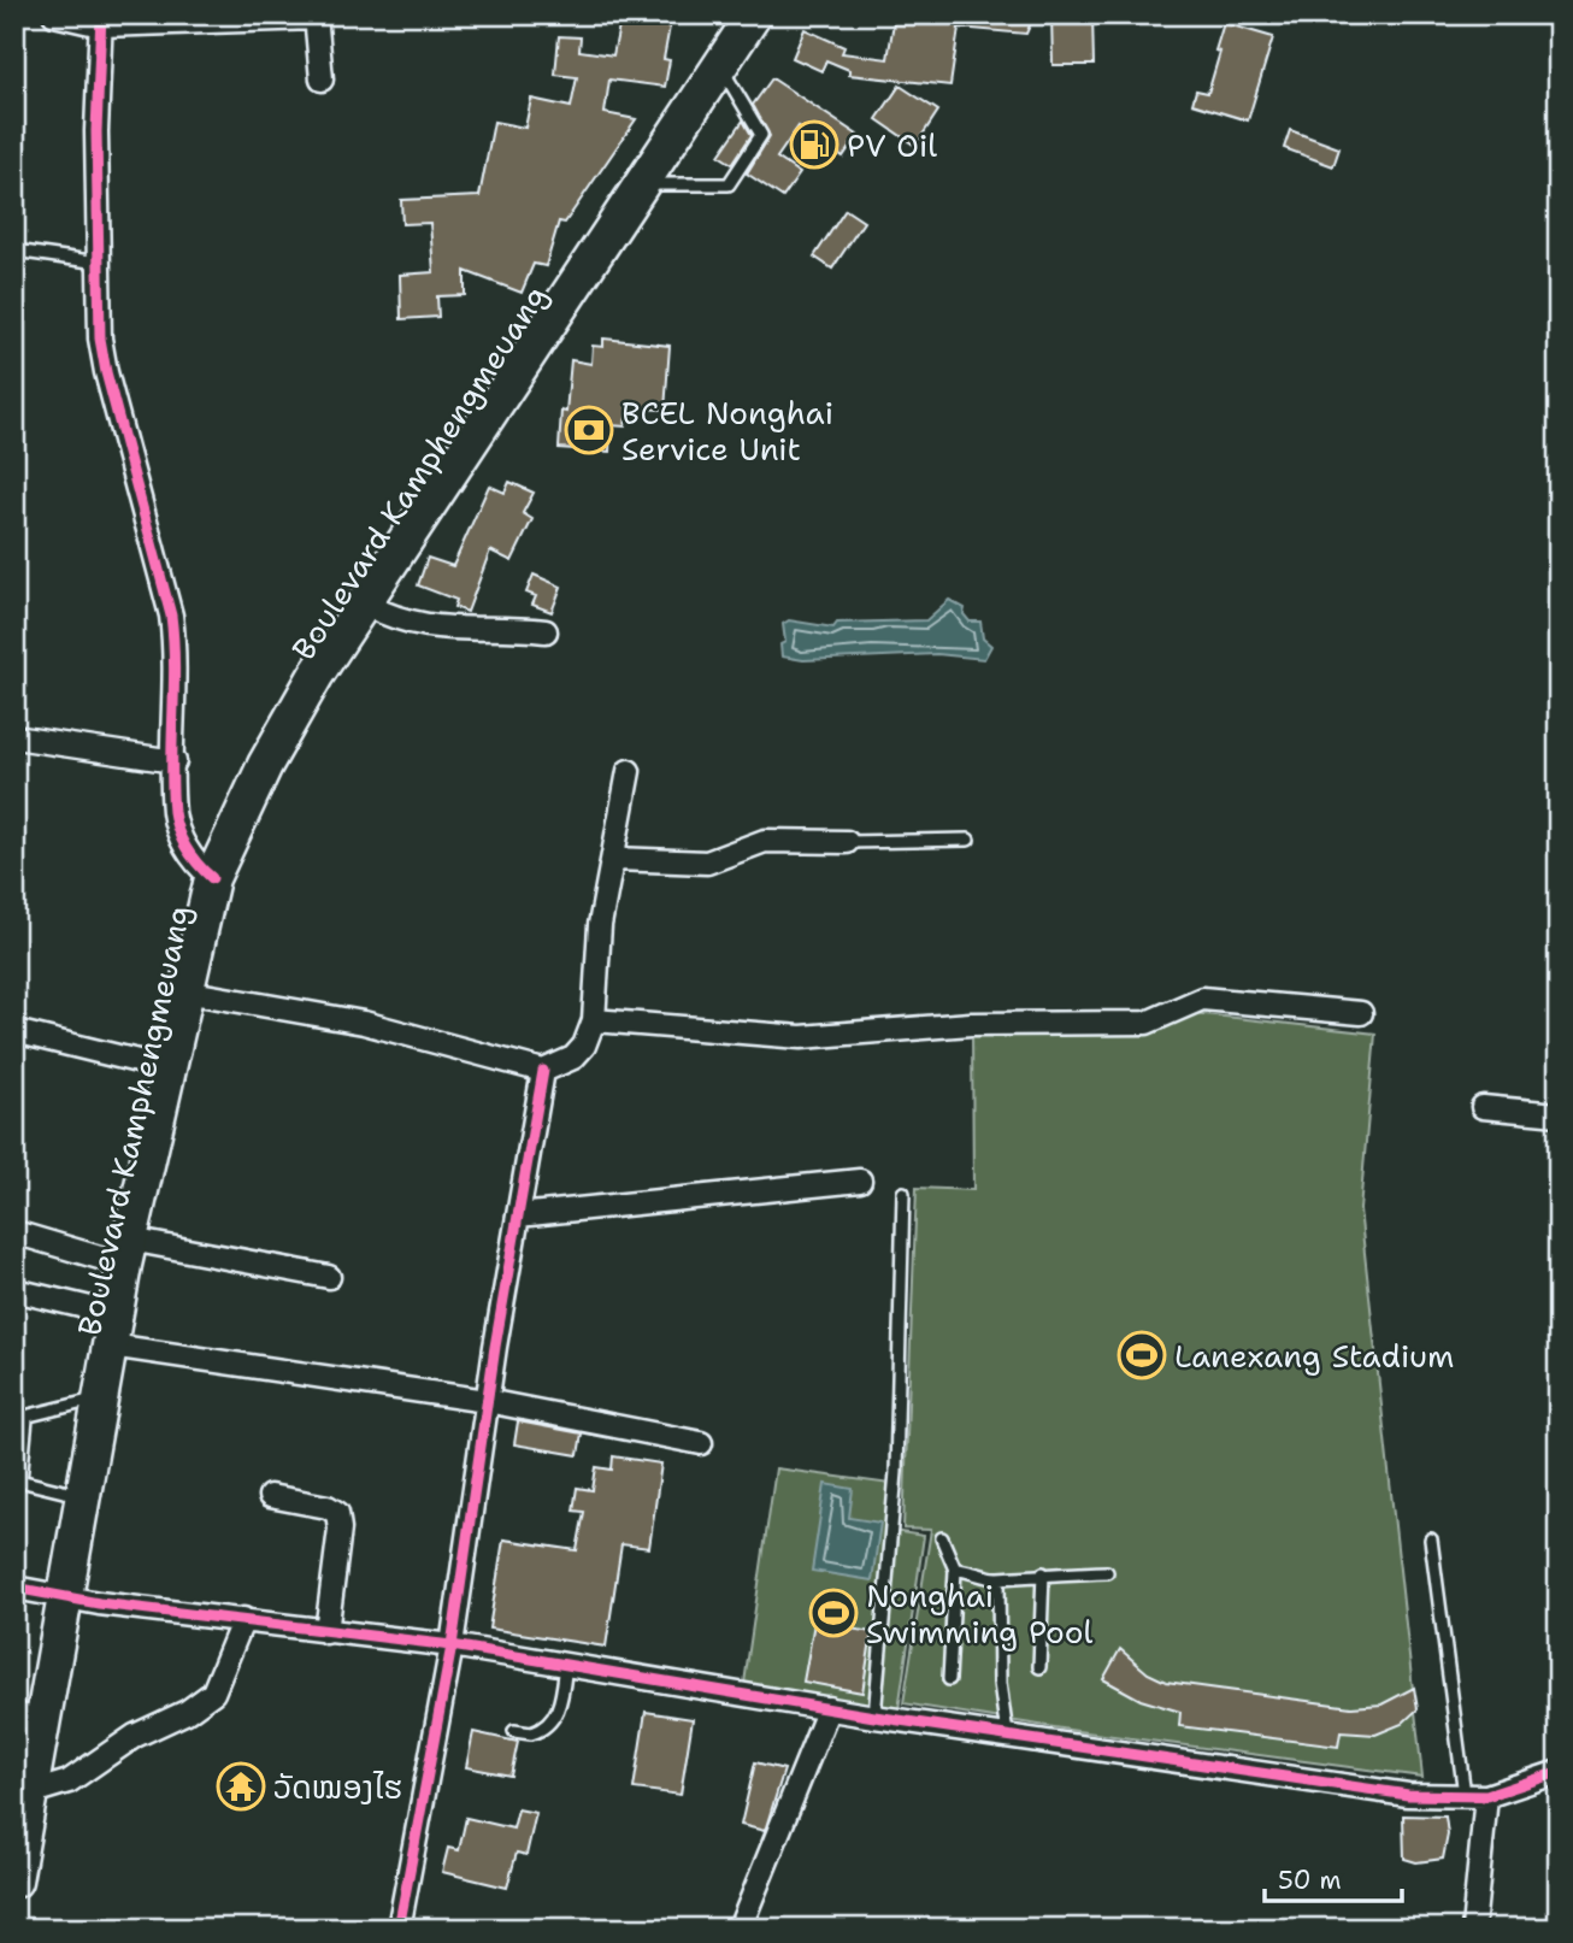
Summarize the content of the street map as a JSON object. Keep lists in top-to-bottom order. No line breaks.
{"streets":{"main road":["Boulevard Kamphengmeuang"]},"places":{"fuel station":["PV Oil"],"bank":["BCEL Nonghai Service Unit"],"sports":["Lanexang Stadium","Nonghai Swimming Pool"],"temple":["ວັດໝອງໄຮ"]},"scale_bar":"50 m"}
